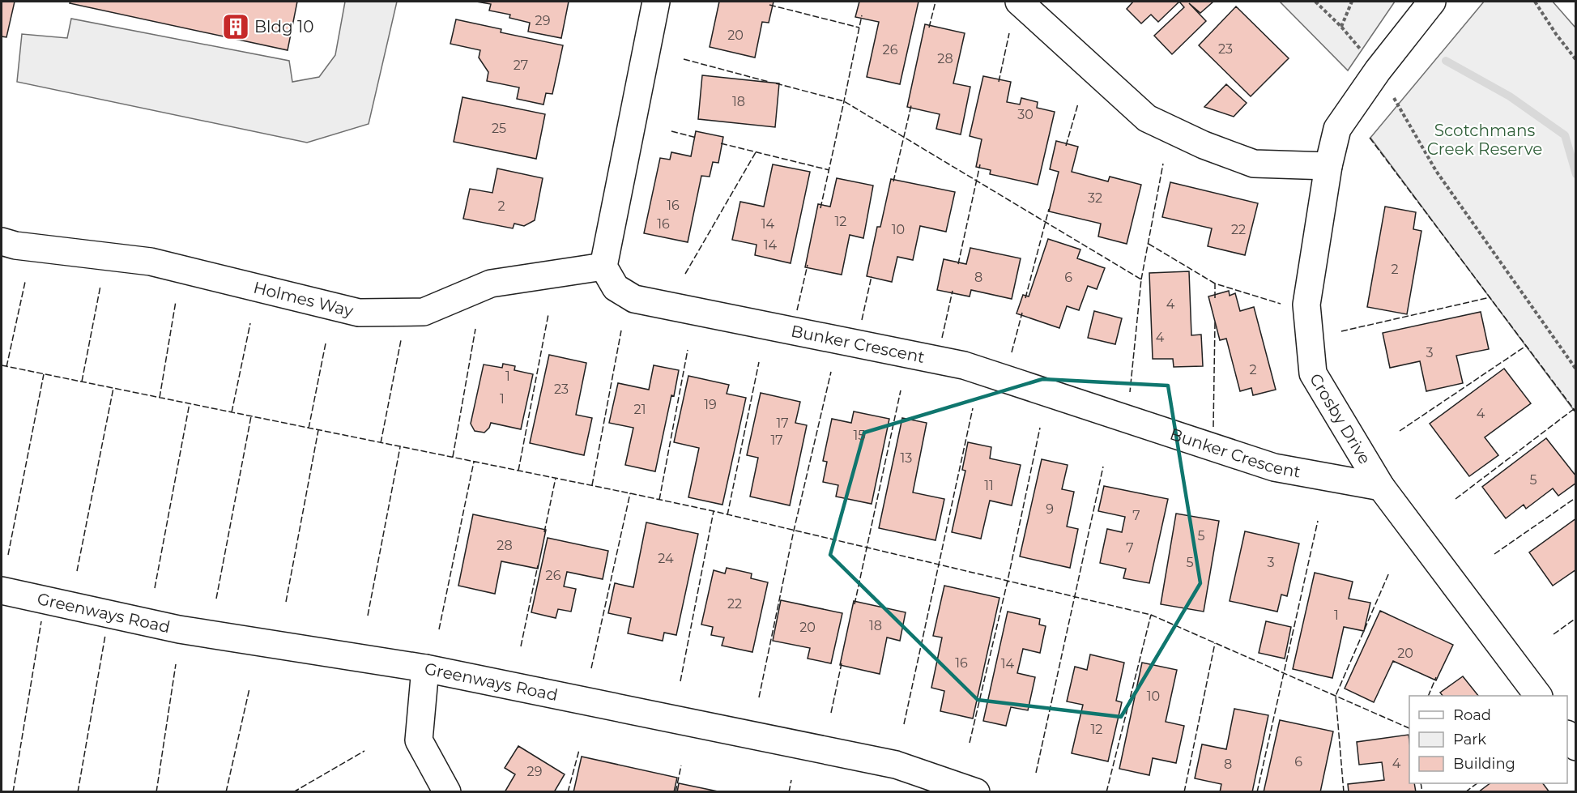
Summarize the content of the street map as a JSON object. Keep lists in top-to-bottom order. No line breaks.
{"streets":{"street":["Holmes Way","Bunker Crescent","Crosby Drive","Greenways Road"]},"crossings":[["Holmes Way","Bunker Crescent"],["Bunker Crescent","Crosby Drive"]],"parks":["Scotchmans Creek Reserve"],"places":{"building":["Bldg 10"]},"house_numbers":["29","20","23","26","28","27","18","30","25","32","16","2","12","16","14","10","22","14","2","8","6","4","4","3","2","1","23","1","19","21","4","17","15","17","13","5","11","9","7","5","28","7","24","5","3","26","22","1","18","20","20","16","14","10","12","6","4","8","29"],"legend":["Road","Park","Building"]}
